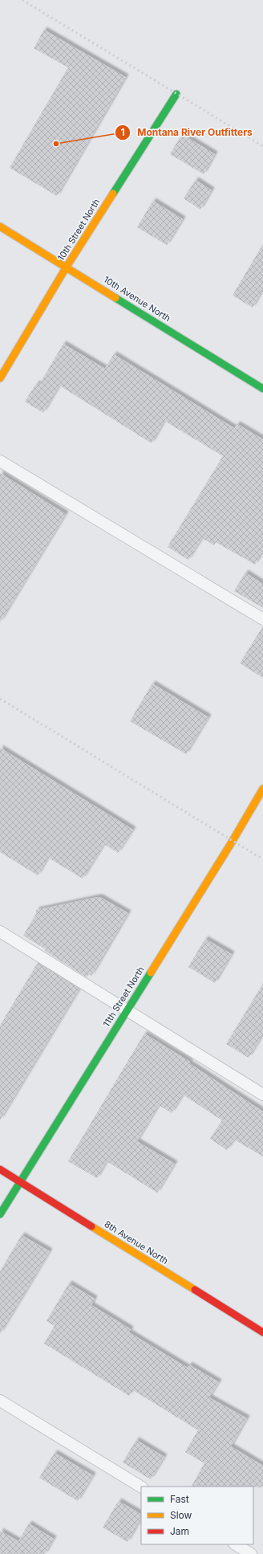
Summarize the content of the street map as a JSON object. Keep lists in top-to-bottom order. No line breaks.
{"streets":{"street":["10th Street North","10th Avenue North","11th Street North","8th Avenue North"]},"crossings":[["10th Street North","10th Avenue North"],["11th Street North","8th Avenue North"]],"places":["Montana River Outfitters"],"legend":["Fast","Slow","Jam"]}
